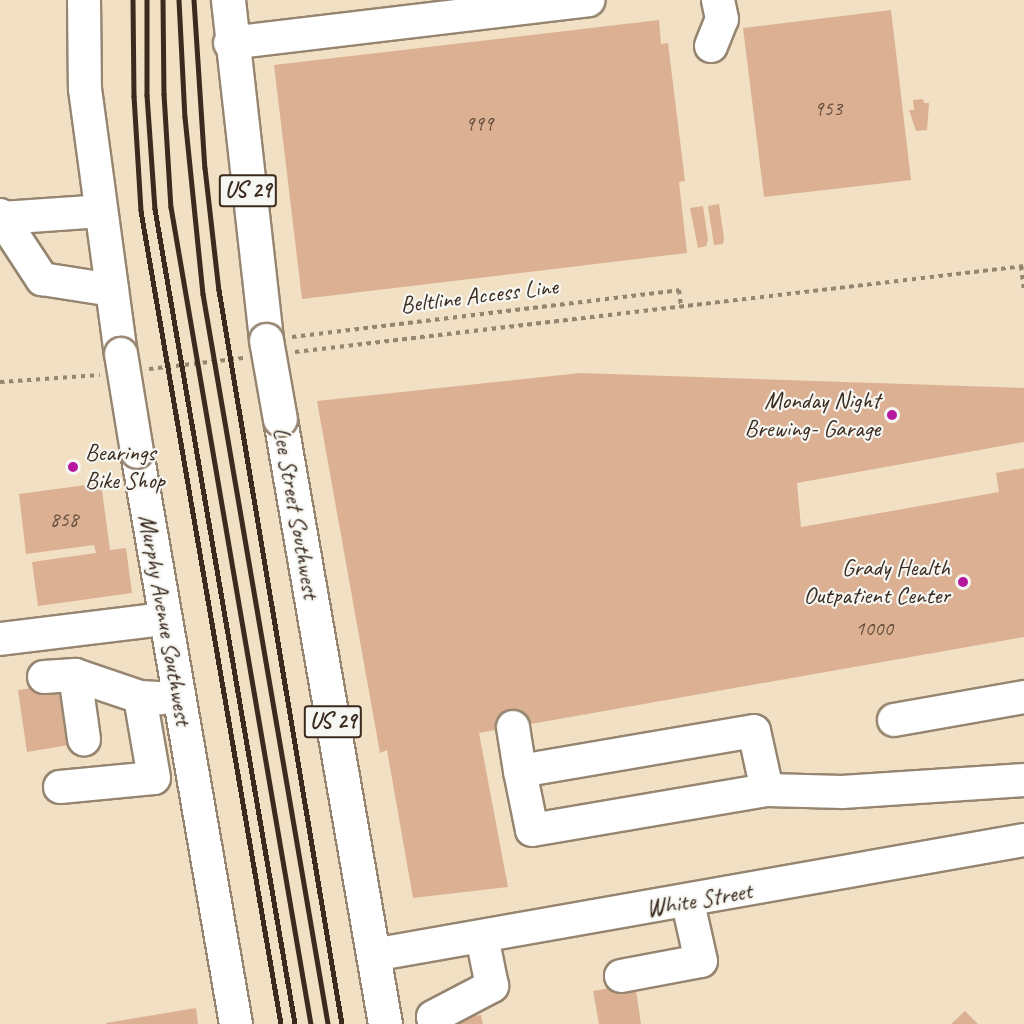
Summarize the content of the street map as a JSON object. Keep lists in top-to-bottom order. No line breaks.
{"streets":{"main road":["US 29","Lee Street Southwest"],"street":["Murphy Avenue Southwest","White Street"],"path":["Beltline Access Line"]},"crossings":[["Beltline Access Line","Lee Street Southwest"],["Lee Street Southwest","White Street"]],"places":["Monday Night Brewing- Garage","Bearings Bike Shop","Grady Health Outpatient Center"],"house_numbers":["953","999","858","1000"]}
